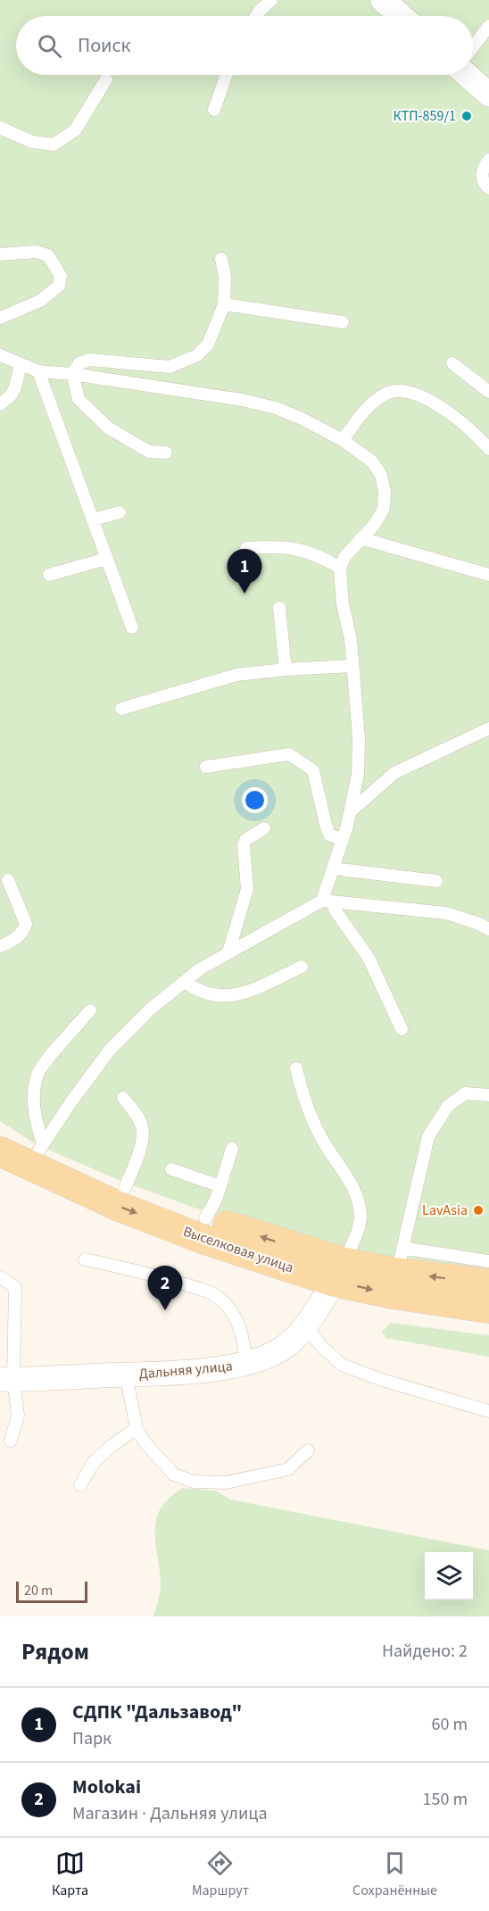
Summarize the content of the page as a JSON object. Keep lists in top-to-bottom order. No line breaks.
{"streets":{"main road":["Выселковая улица"],"street":["Дальняя улица"]},"crossings":[["Выселковая улица","Дальняя улица"]],"places":["КТП-859/1","LavAsia"],"scale_bar":"20 m","page":{"search":"Поиск","pins":["1","2"],"scale":"20 m","heading":["Рядом","Найдено: 2"],"list":[{"mark":"1","name":"СДПК \"Дальзавод\"","note":"Парк","value":"60 m"},{"mark":"2","name":"Molokai","note":"Магазин · Дальняя улица","value":"150 m"}],"nav":["Карта","Маршрут","Сохранённые"]}}
